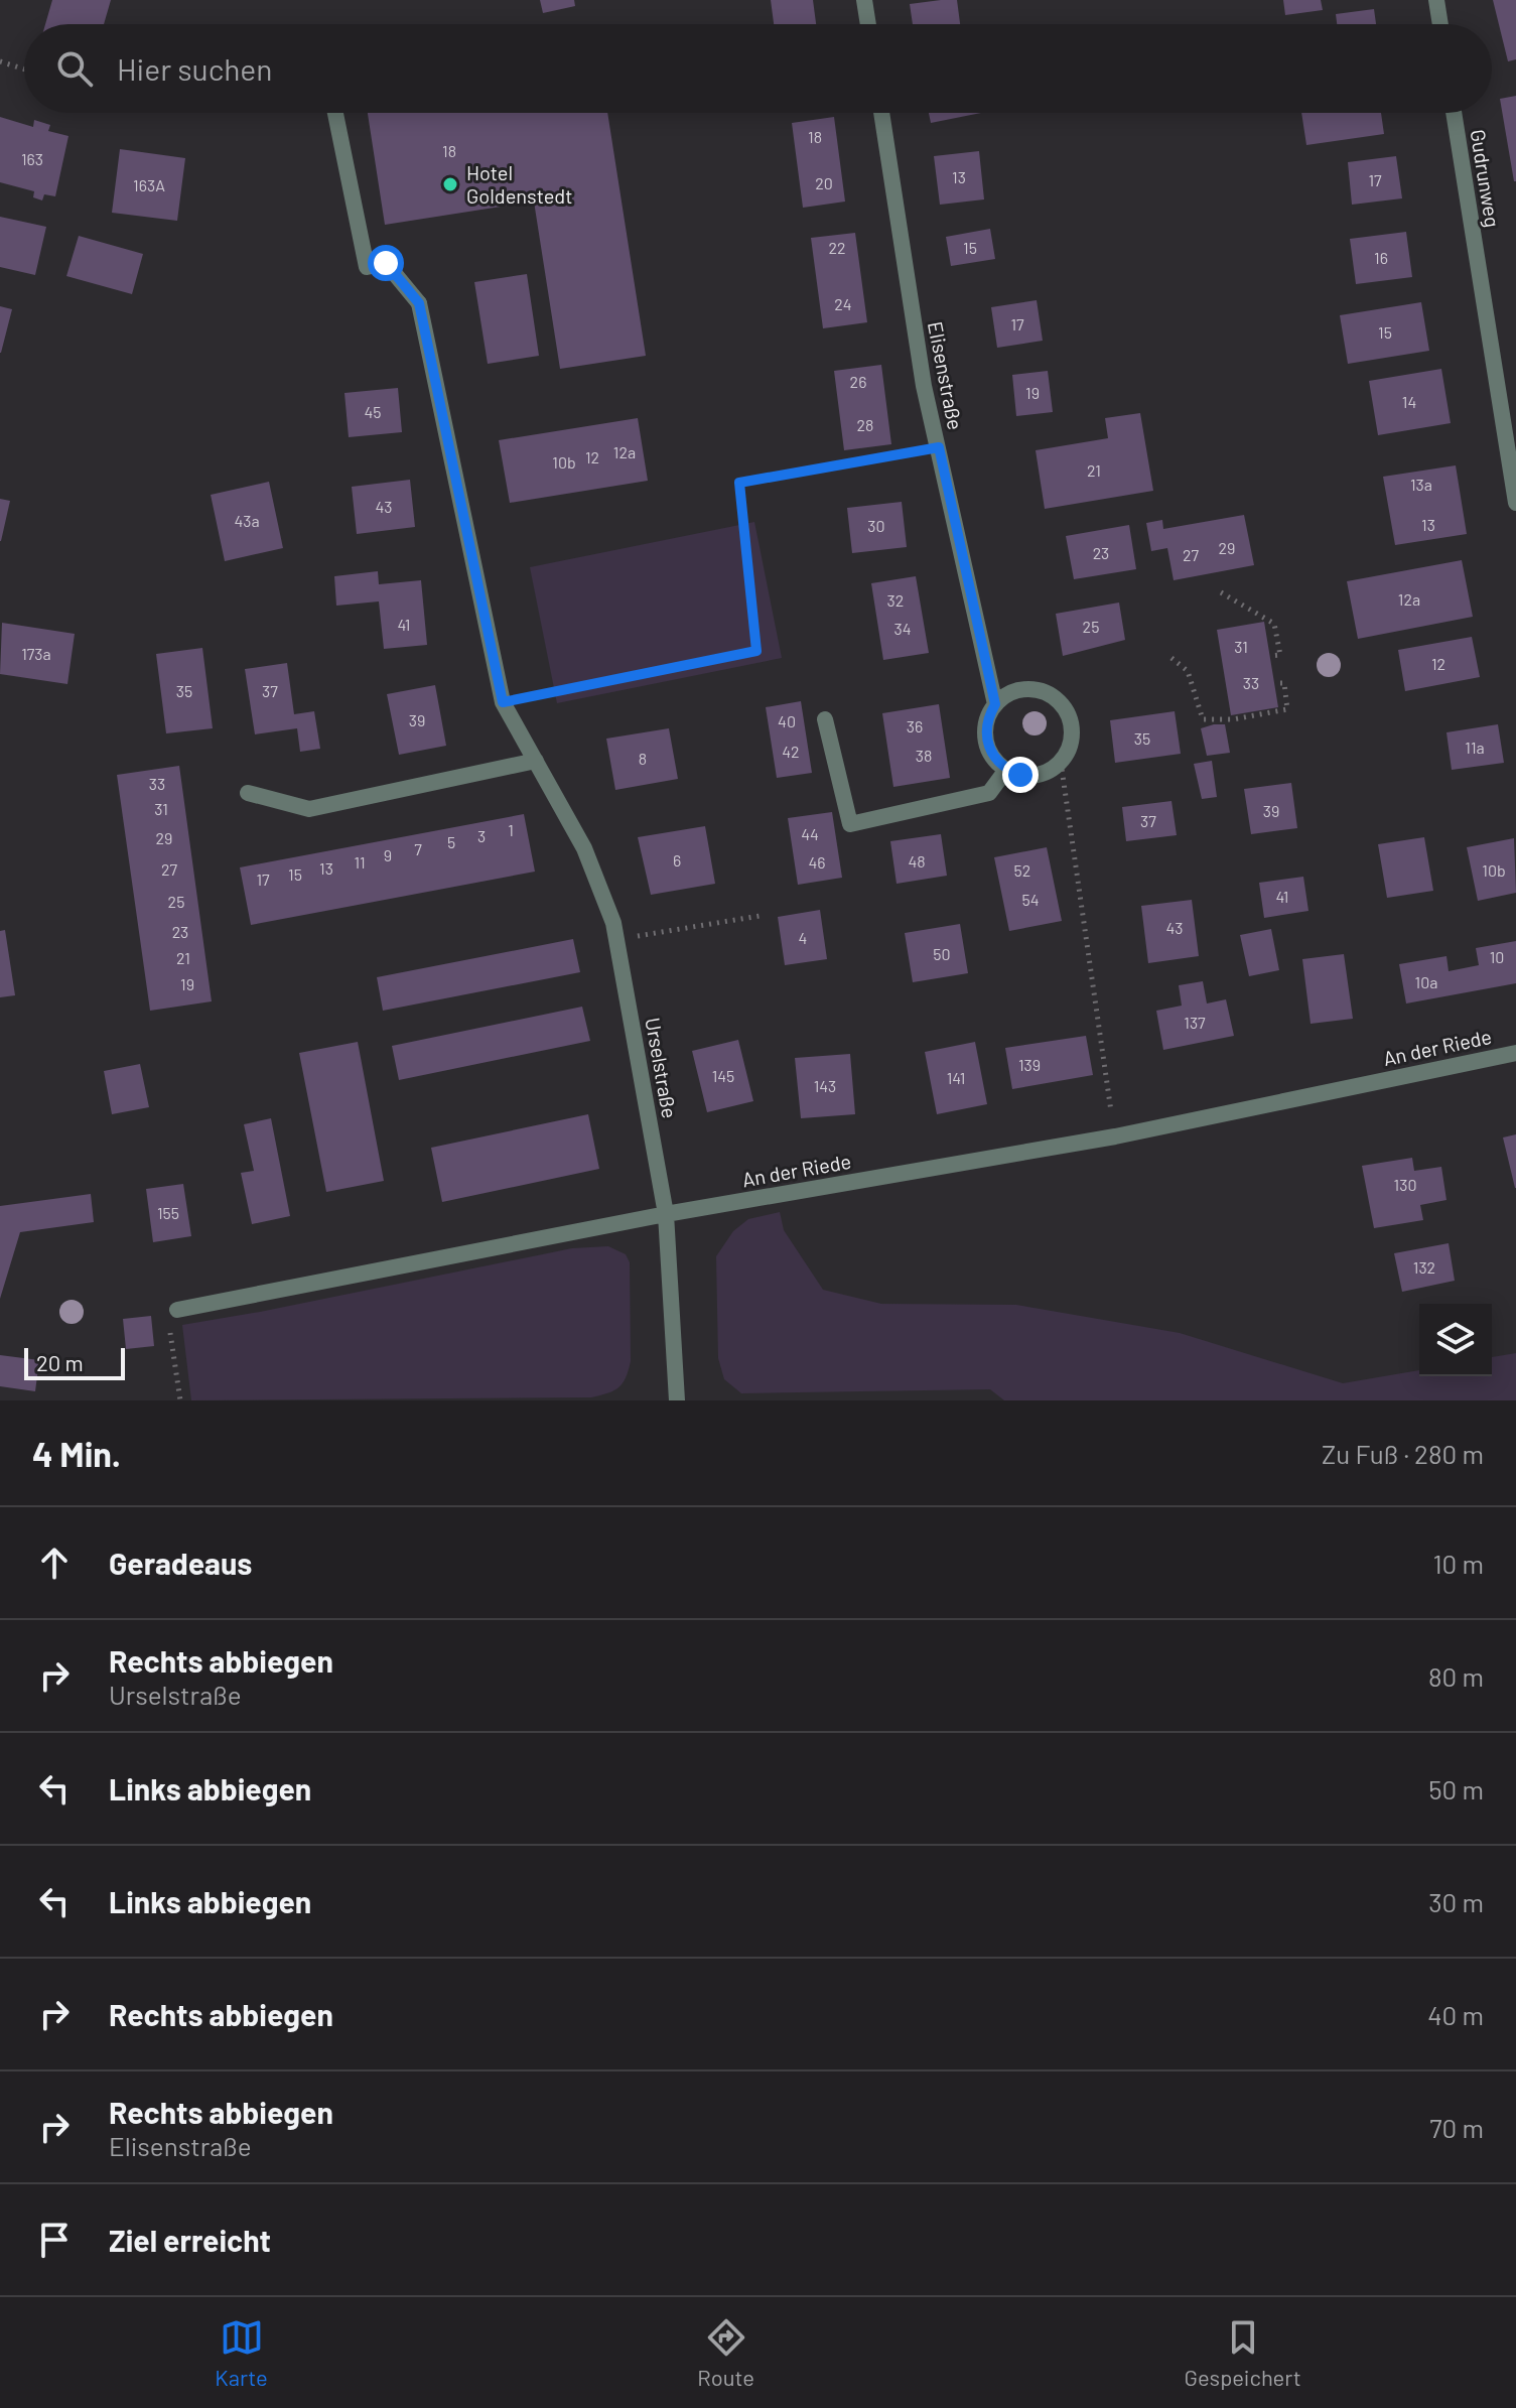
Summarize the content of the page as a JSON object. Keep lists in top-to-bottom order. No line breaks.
{"streets":{"street":["Gudrunweg","Elisenstraße","An der Riede","Urselstraße"]},"crossings":[["An der Riede","Urselstraße"]],"places":["Hotel Goldenstedt"],"house_numbers":["18","18","163","13","17","20","163A","22","15","16","24","17","15","26","19","14","45","28","12a","12","10b","21","13a","43","43a","13","30","29","23","27","12a","32","41","25","34","31","173a","12","33","35","37","39","40","36","35","11a","42","38","8","33","31","39","37","1","44","3","29","5","7","9","6","48","11","46","13","27","52","10b","15","17","41","54","25","43","23","4","50","10","21","10a","19","137","139","145","141","143","130","155","132"],"scale_bar":"20 m","page":{"search":"Hier suchen","scale":"20 m","heading":["4 Min.","Zu Fuß · 280 m"],"list":[["Geradeaus","10 m"],["Rechts abbiegen","Urselstraße","80 m"],["Links abbiegen","50 m"],["Links abbiegen","30 m"],["Rechts abbiegen","40 m"],["Rechts abbiegen","Elisenstraße","70 m"],"Ziel erreicht"],"nav":["Karte","Route","Gespeichert"]}}
